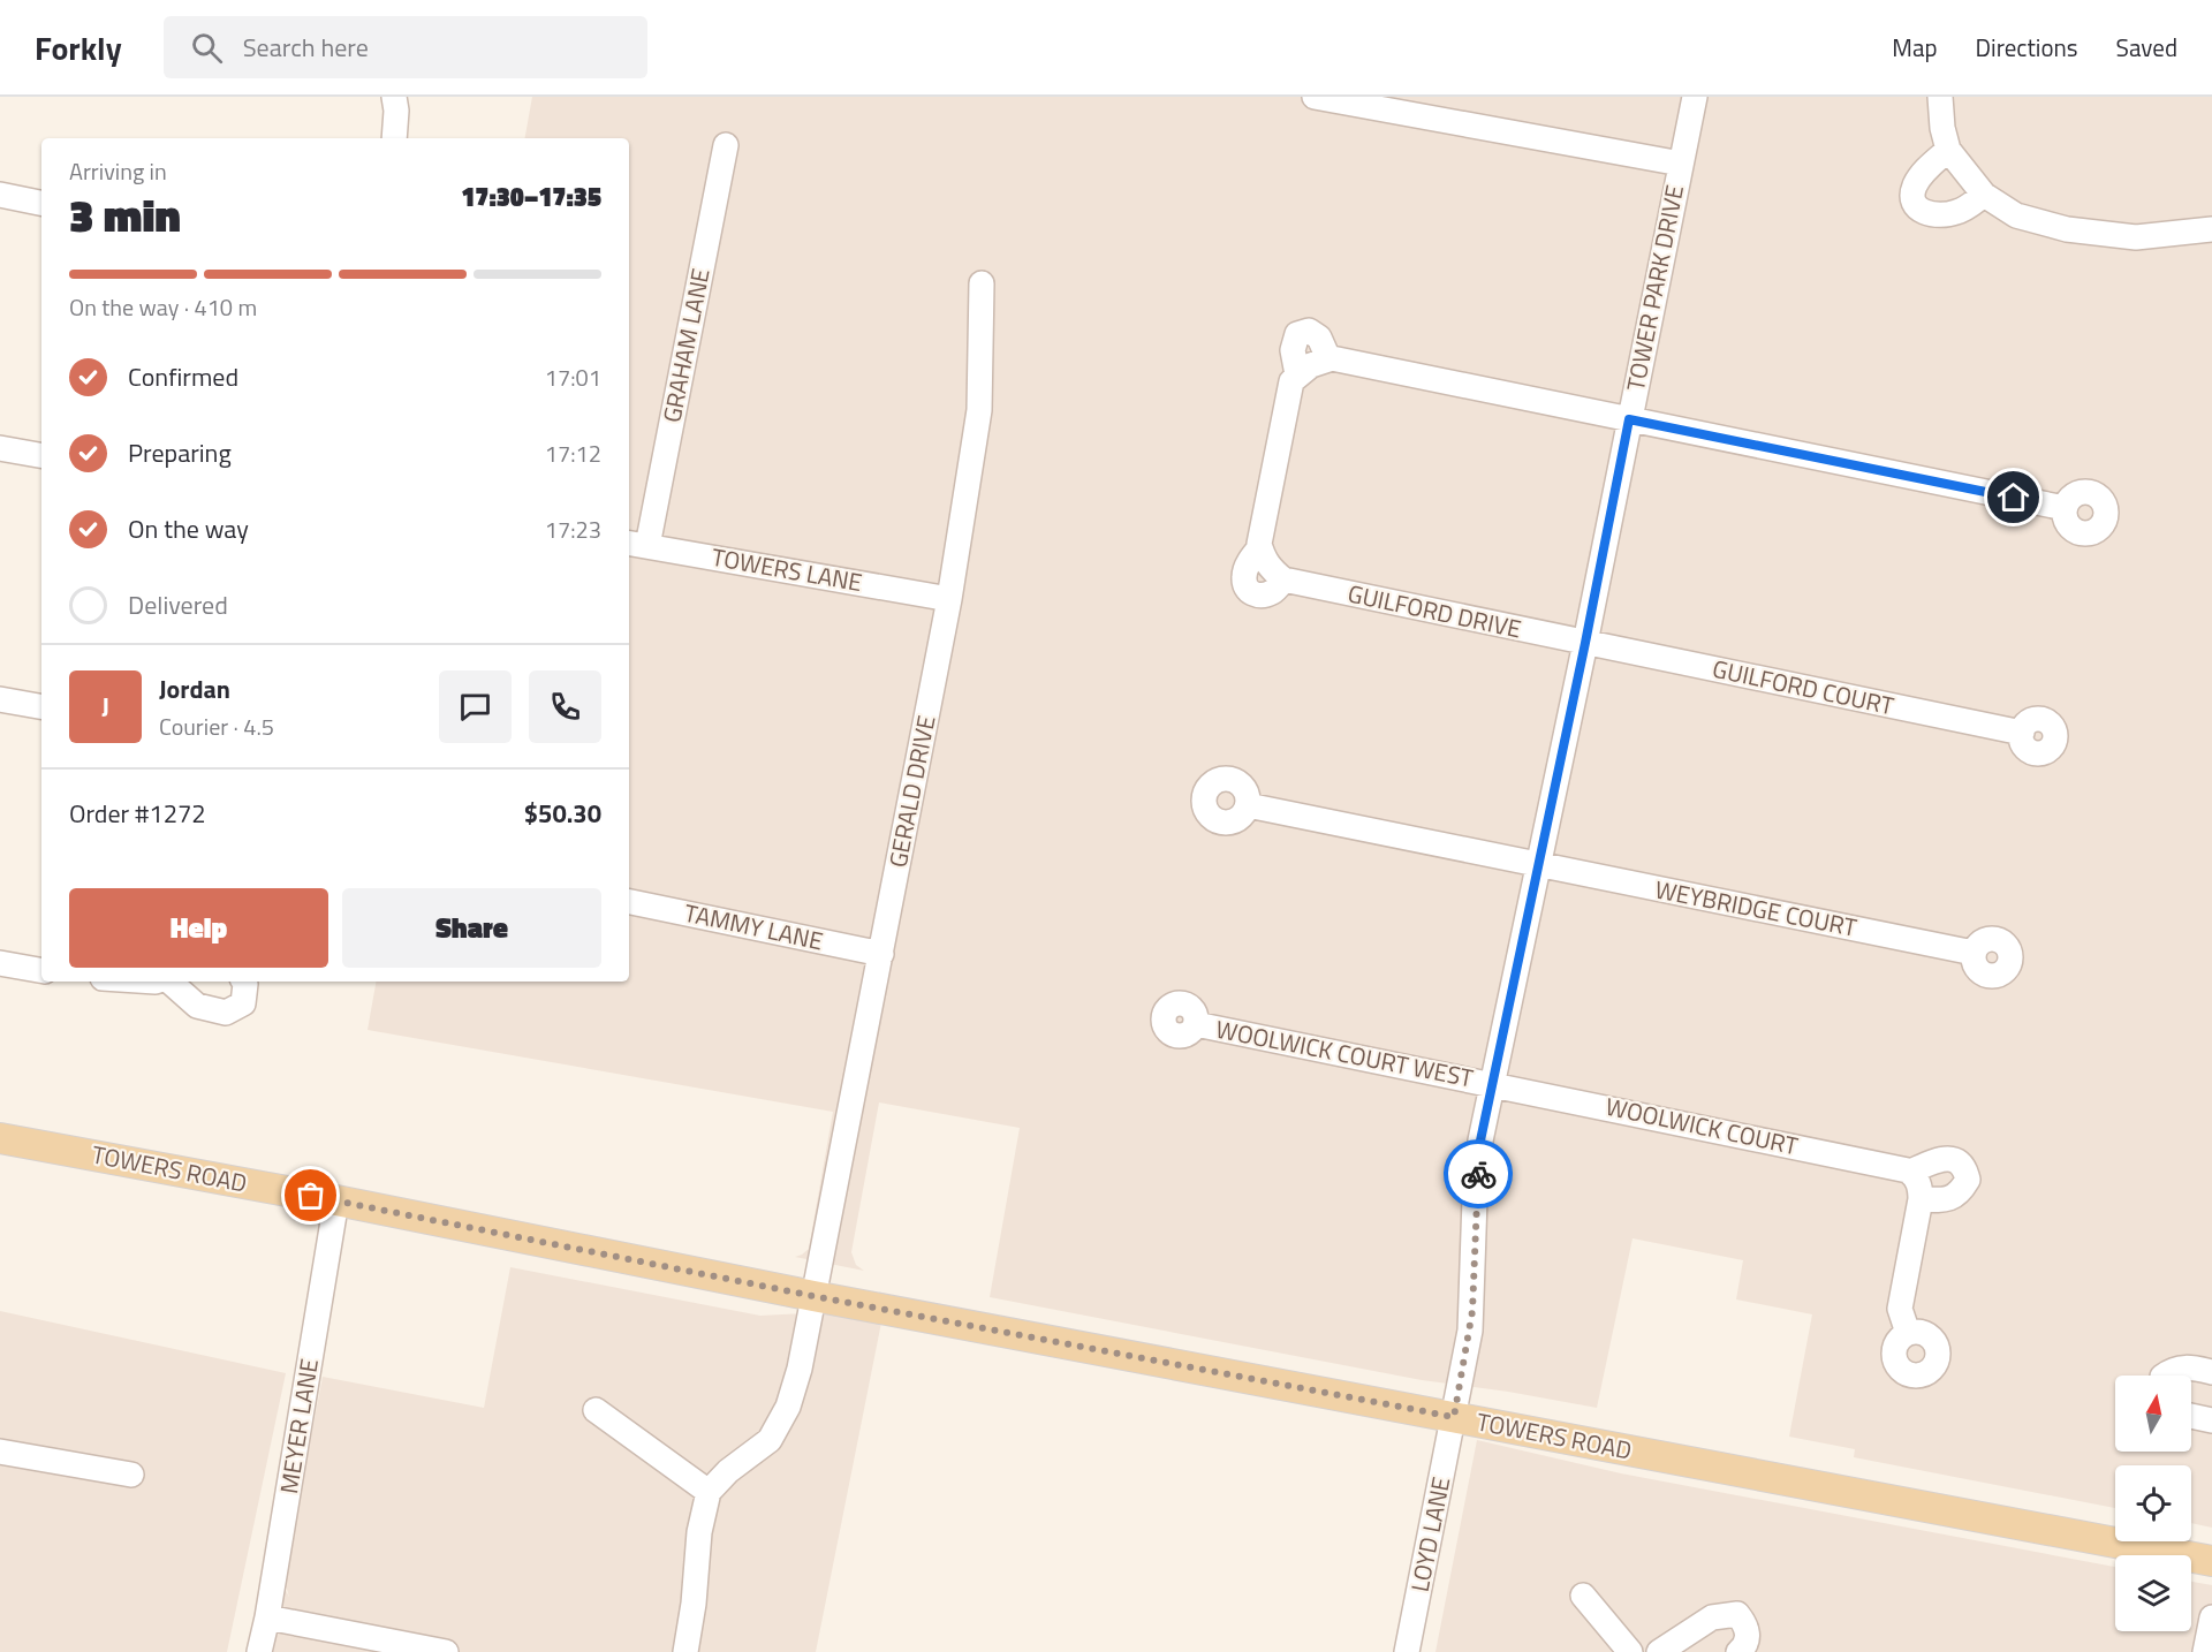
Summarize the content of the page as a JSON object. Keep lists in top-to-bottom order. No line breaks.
{"streets":{"main road":["TOWERS ROAD"],"street":["TOWER PARK DRIVE","GRAHAM LANE","TOWERS LANE","GUILFORD DRIVE","GUILFORD COURT","GERALD DRIVE","WEYBRIDGE COURT","TAMMY LANE","WOOLWICK COURT WEST","WOOLWICK COURT","MEYER LANE","LOYD LANE"]},"crossings":[["TOWER PARK DRIVE","GUILFORD DRIVE"],["TOWER PARK DRIVE","GUILFORD COURT"],["TOWER PARK DRIVE","WEYBRIDGE COURT"],["TOWER PARK DRIVE","WOOLWICK COURT WEST"],["TOWER PARK DRIVE","WOOLWICK COURT"],["TOWER PARK DRIVE","TOWERS ROAD"],["TOWER PARK DRIVE","LOYD LANE"],["GRAHAM LANE","TOWERS LANE"],["TOWERS LANE","GERALD DRIVE"],["GUILFORD DRIVE","GUILFORD COURT"],["GERALD DRIVE","TAMMY LANE"],["GERALD DRIVE","TOWERS ROAD"],["WOOLWICK COURT WEST","WOOLWICK COURT"],["TOWERS ROAD","MEYER LANE"],["TOWERS ROAD","LOYD LANE"]],"north":"top","page":{"header":"Forkly","search":"Search here","nav":["Map","Directions","Saved"],"heading":["3 min","Arriving in","17:30–17:35"],"panel":["Jordan","Courier · 4.5","Order #1272","$50.30"],"bar":"On the way · 410 m","list":[["Confirmed","17:01"],["Preparing","17:12"],["On the way","17:23"],"Delivered"],"round":"J","buttons":["Help","Share"]}}
